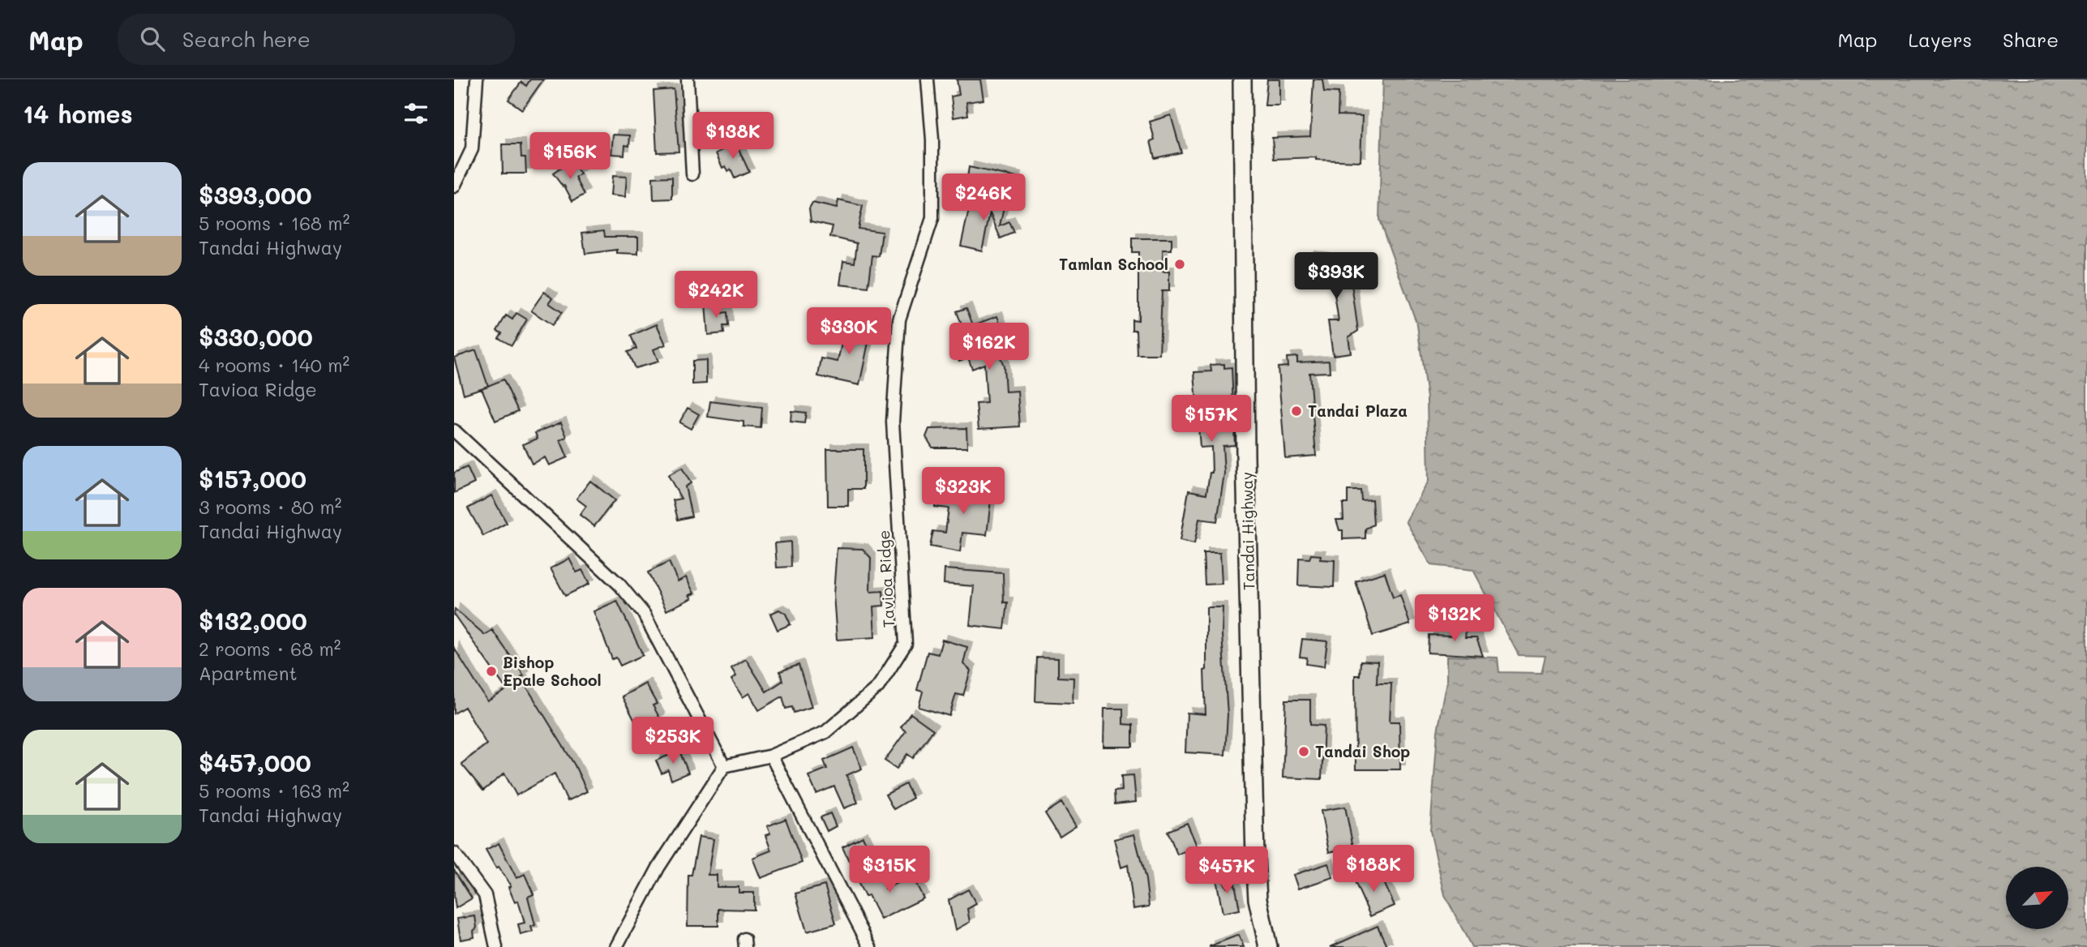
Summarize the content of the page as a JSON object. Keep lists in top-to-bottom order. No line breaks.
{"streets":{"main road":["Tandai Highway"],"street":["Tavioa Ridge"]},"places":["Tamlan School","Tandai Plaza","Bishop Epale School","Tandai Shop"],"north":"top right","page":{"header":"Map","search":"Search here","nav":["Map","Layers","Share"],"heading":"14 homes","price":["$138K","$156K","$246K","$393K","$242K","$330K","$162K","$157K","$323K","$132K","$253K","$188K","$315K","$457K"],"list":[{"name":"$393,000","note":"5 rooms · 168 m² · Tandai Highway"},{"name":"$330,000","note":"4 rooms · 140 m² · Tavioa Ridge"},{"name":"$157,000","note":"3 rooms · 80 m² · Tandai Highway"},{"name":"$132,000","note":"2 rooms · 68 m² · Apartment"},{"name":"$457,000","note":"5 rooms · 163 m² · Tandai Highway"}]}}
